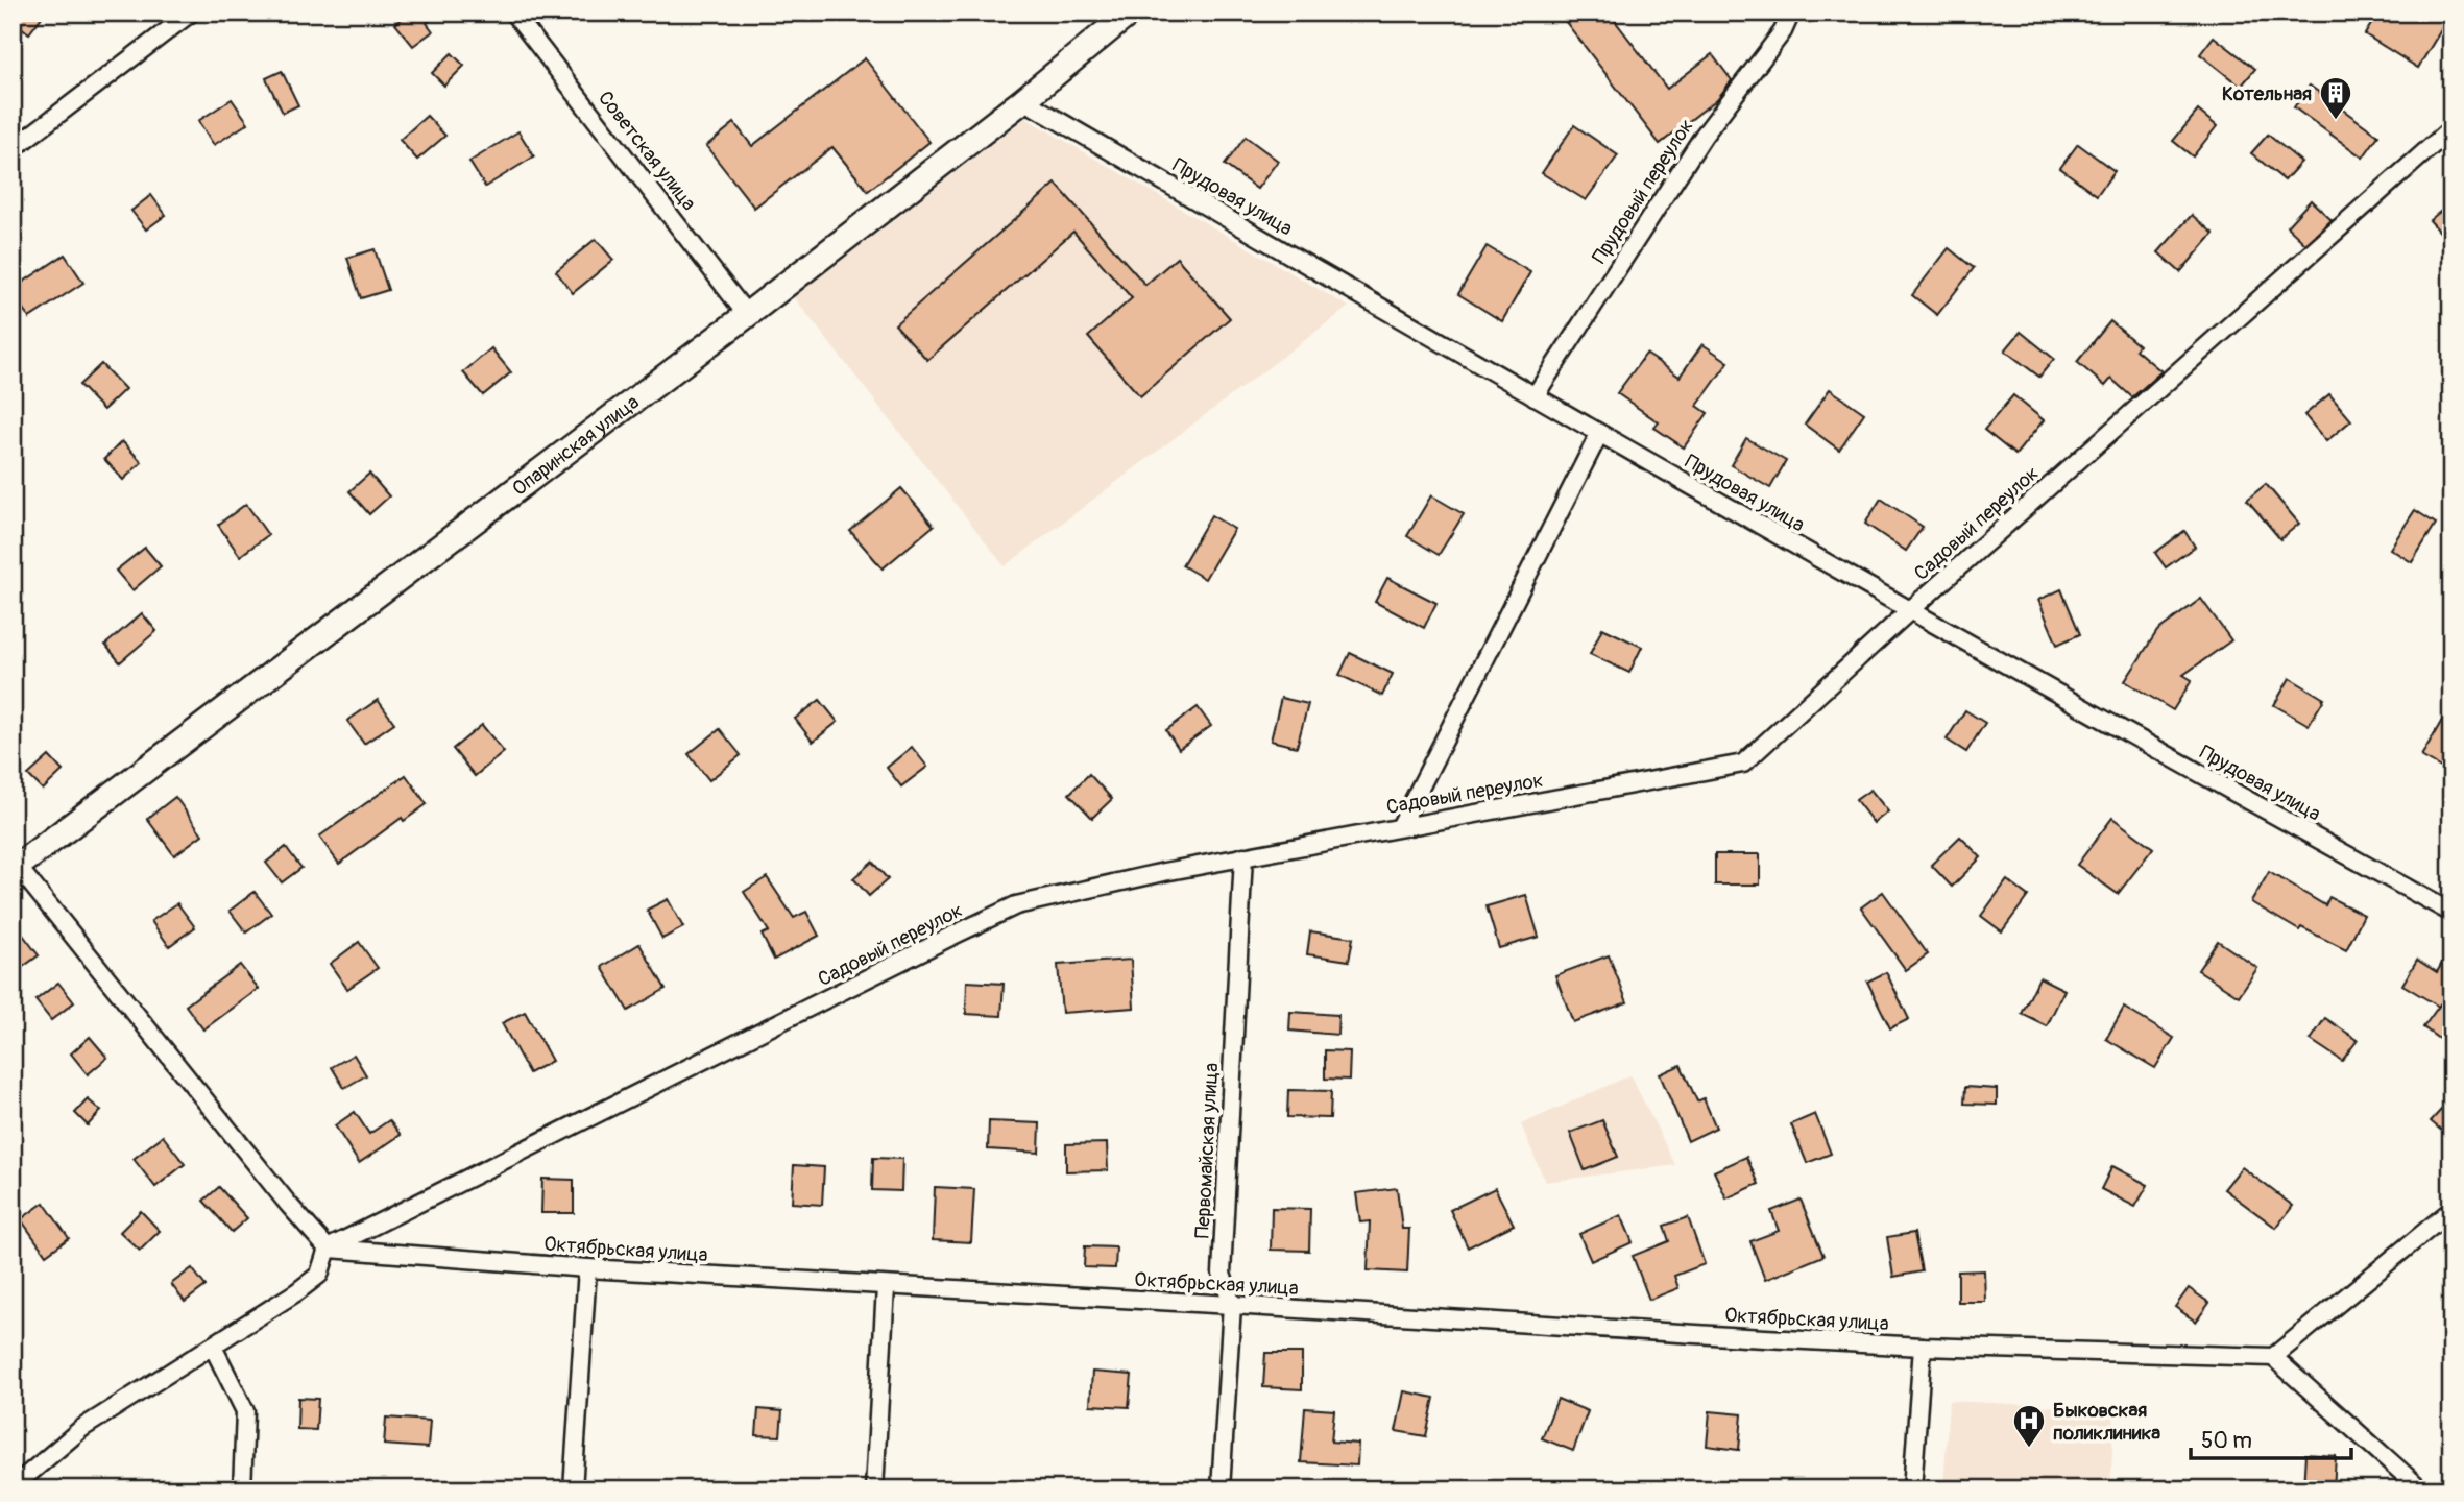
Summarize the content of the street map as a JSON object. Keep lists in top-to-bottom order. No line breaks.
{"streets":{"main road":["Опаринская улица"],"street":["Советская улица","Прудовый переулок","Прудовая улица","Садовый переулок","Первомайская улица","Октябрьская улица"]},"crossings":[["Советская улица","Опаринская улица"],["Прудовый переулок","Прудовая улица"],["Прудовая улица","Опаринская улица"],["Прудовая улица","Садовый переулок"],["Садовый переулок","Первомайская улица"],["Садовый переулок","Октябрьская улица"],["Первомайская улица","Октябрьская улица"]],"places":{"building":["Котельная"],"hospital":["Быковская поликлиника"]},"scale_bar":"50 m"}
